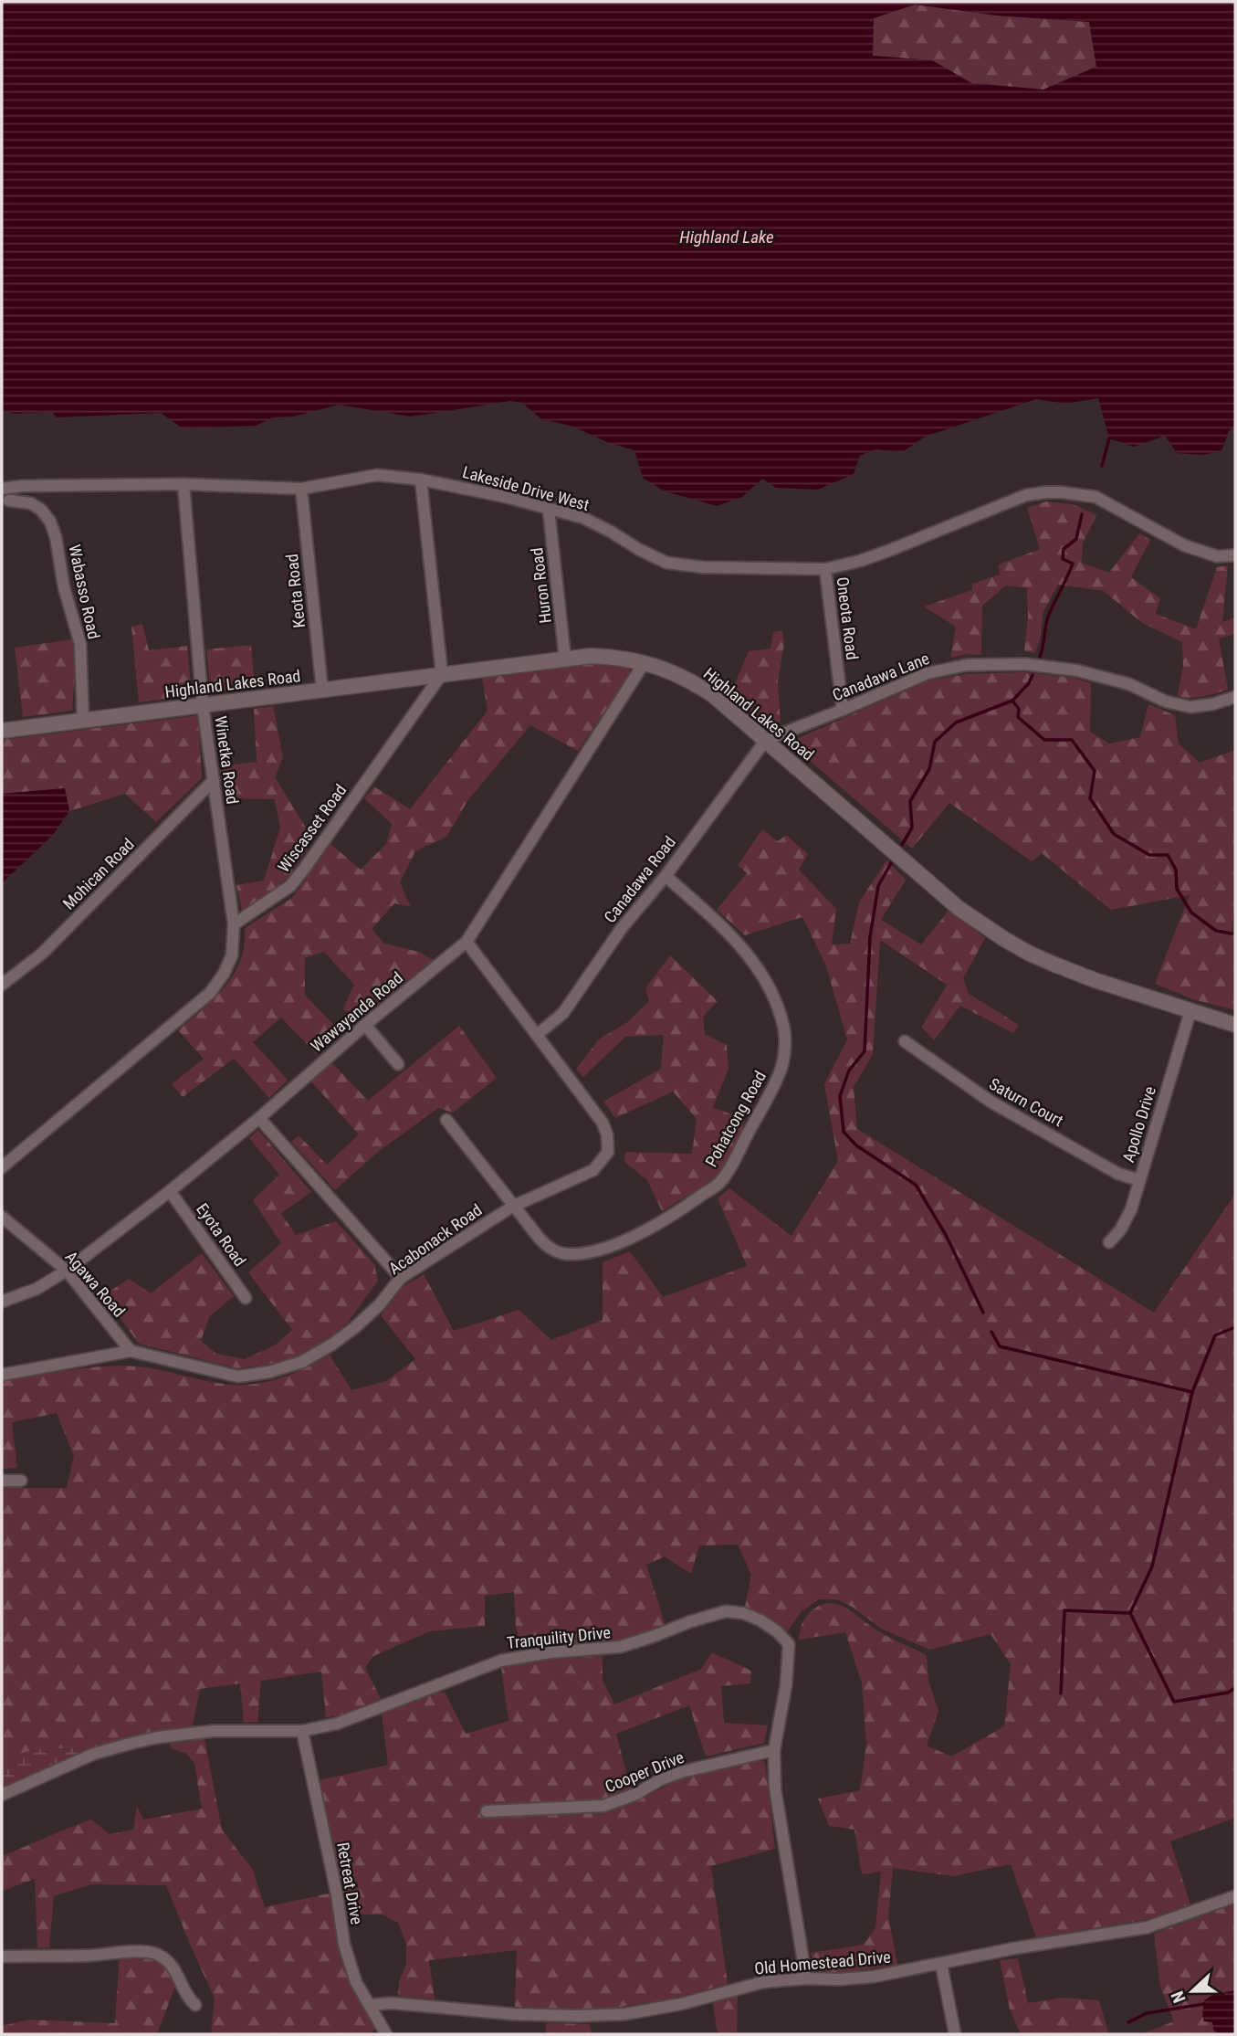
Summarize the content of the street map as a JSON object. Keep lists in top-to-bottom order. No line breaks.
{"streets":{"street":["Lakeside Drive West","Huron Road","Keota Road","Wabasso Road","Oneota Road","Canadawa Lane","Highland Lakes Road","Winetka Road","Wiscasset Road","Mohican Road","Canadawa Road","Wawayanda Road","Saturn Court","Pohatcong Road","Apollo Drive","Eyota Road","Acabonack Road","Agawa Road","Tranquility Drive","Cooper Drive","Retreat Drive","Old Homestead Drive"]},"crossings":[["Lakeside Drive West","Huron Road"],["Lakeside Drive West","Keota Road"],["Lakeside Drive West","Oneota Road"],["Lakeside Drive West","Winetka Road"],["Huron Road","Highland Lakes Road"],["Keota Road","Highland Lakes Road"],["Wabasso Road","Highland Lakes Road"],["Oneota Road","Canadawa Lane"],["Canadawa Lane","Highland Lakes Road"],["Canadawa Lane","Canadawa Road"],["Highland Lakes Road","Winetka Road"],["Highland Lakes Road","Wiscasset Road"],["Highland Lakes Road","Canadawa Road"],["Highland Lakes Road","Wawayanda Road"],["Highland Lakes Road","Apollo Drive"],["Winetka Road","Wiscasset Road"],["Winetka Road","Mohican Road"],["Canadawa Road","Pohatcong Road"],["Canadawa Road","Acabonack Road"],["Wawayanda Road","Eyota Road"],["Wawayanda Road","Acabonack Road"],["Wawayanda Road","Agawa Road"],["Saturn Court","Apollo Drive"],["Pohatcong Road","Acabonack Road"],["Acabonack Road","Agawa Road"],["Tranquility Drive","Cooper Drive"],["Tranquility Drive","Retreat Drive"],["Tranquility Drive","Old Homestead Drive"],["Retreat Drive","Old Homestead Drive"]],"water":["Highland Lake"],"north":"left"}
